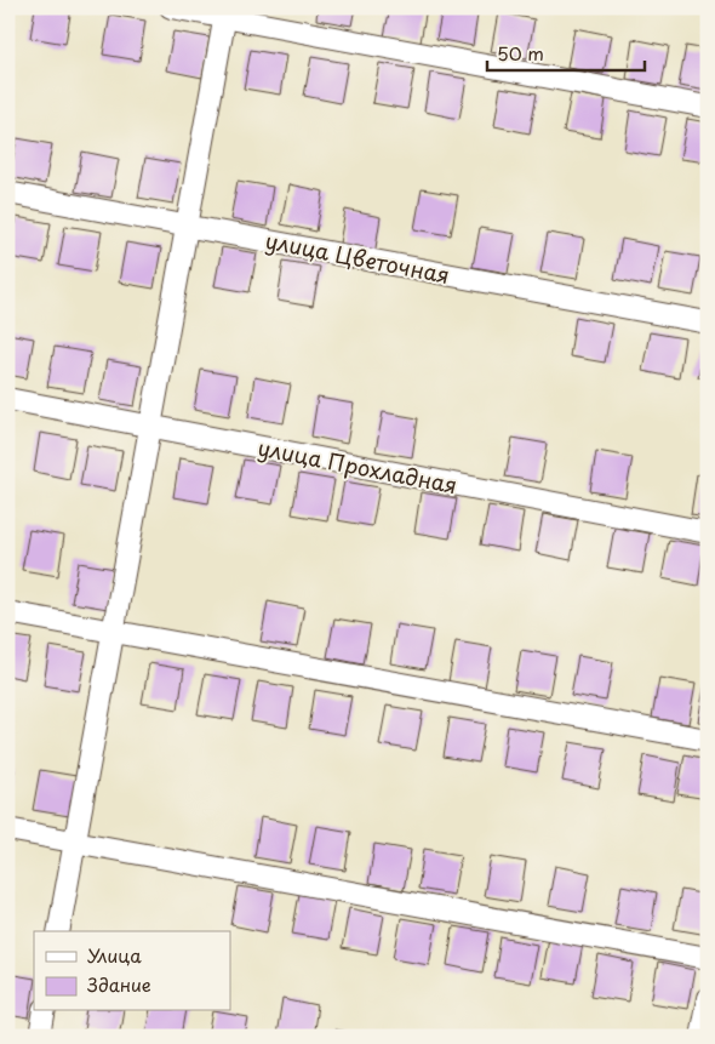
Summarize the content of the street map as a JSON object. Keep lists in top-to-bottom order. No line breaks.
{"streets":{"street":["улица Цветочная","улица Прохладная"]},"legend":["Улица","Здание"],"scale_bar":"50 m"}
